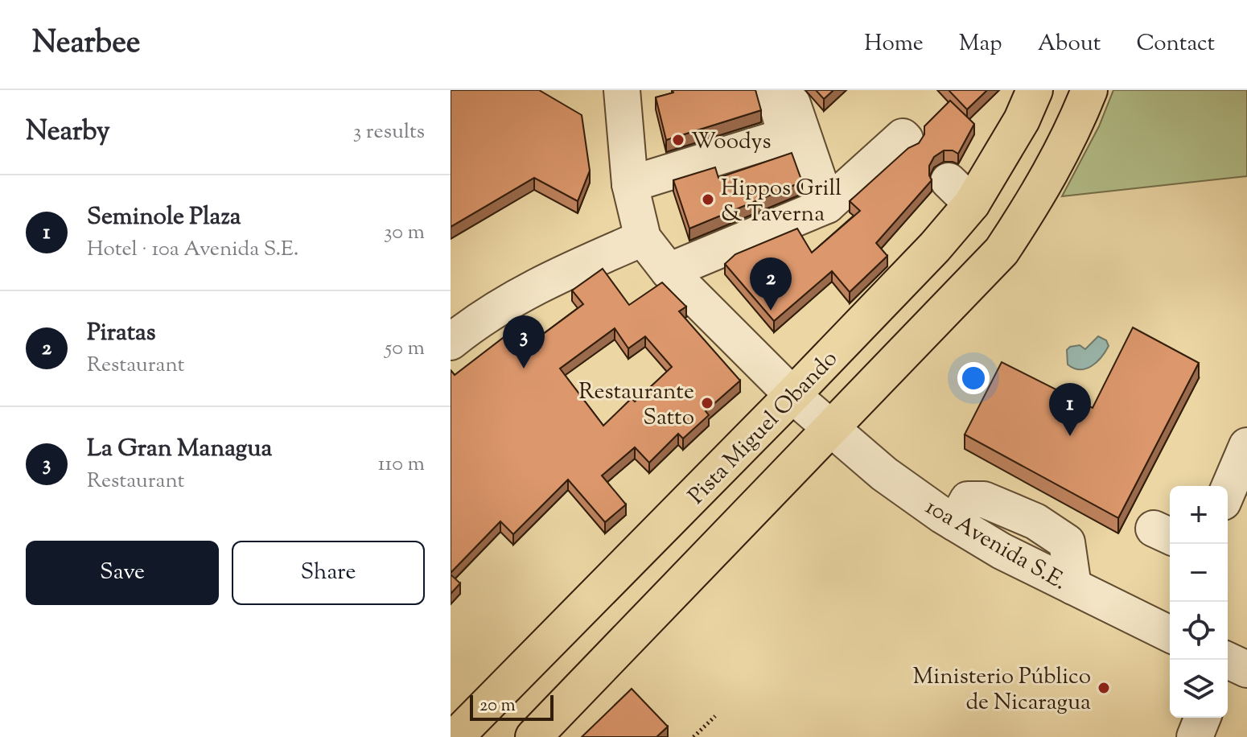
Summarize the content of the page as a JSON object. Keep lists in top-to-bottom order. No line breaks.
{"streets":{"main road":["Pista Miguel Obando"],"street":["10a Avenida S.E."]},"crossings":[["Pista Miguel Obando","10a Avenida S.E."]],"places":["Woodys","Hippos Grill & Taverna","Restaurante Satto","Ministerio Público de Nicaragua"],"scale_bar":"20 m","page":{"header":"Nearbee","nav":["Home","Map","About","Contact"],"heading":["Nearby","3 results"],"list":[{"mark":"1","name":"Seminole Plaza","note":"Hotel · 10a Avenida S.E.","value":"30 m"},{"mark":"2","name":"Piratas","note":"Restaurant","value":"50 m"},{"mark":"3","name":"La Gran Managua","note":"Restaurant","value":"110 m"}],"pins":["2","3","1"],"map_buttons":["+","−"],"buttons":["Save","Share"],"scale":"20 m"}}
